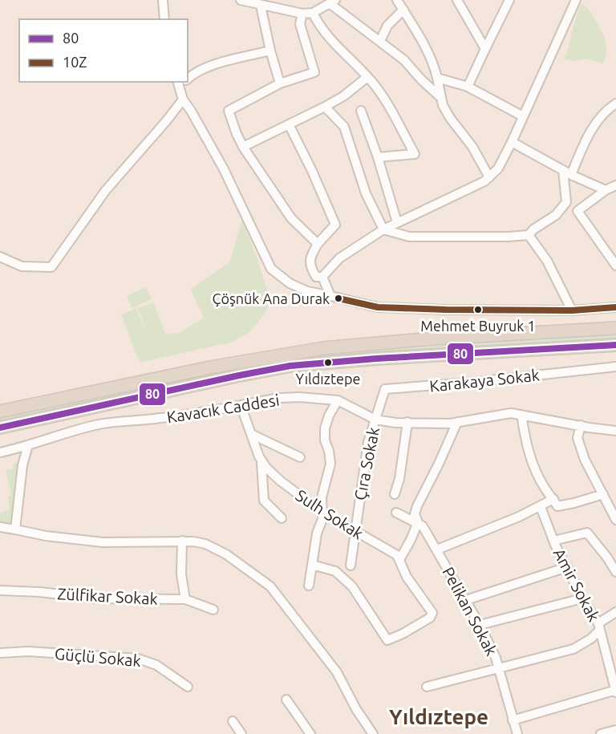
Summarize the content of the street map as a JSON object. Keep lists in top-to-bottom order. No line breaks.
{"streets":{"street":["Karakaya Sokak","Kavacık Caddesi","Çıra Sokak","Sulh Sokak","Amir Sokak","Zülfikar Sokak","Pelikan Sokak","Güçlü Sokak"]},"crossings":[["Karakaya Sokak","Kavacık Caddesi"],["Karakaya Sokak","Çıra Sokak"],["Kavacık Caddesi","Çıra Sokak"],["Kavacık Caddesi","Sulh Sokak"],["Çıra Sokak","Sulh Sokak"]],"districts":["Yıldıztepe"],"places":["Çöşnük Ana Durak","Mehmet Buyruk 1","Yıldıztepe"],"lines":["transit line 10Z","transit line 80"],"legend":["80","10Z"]}
